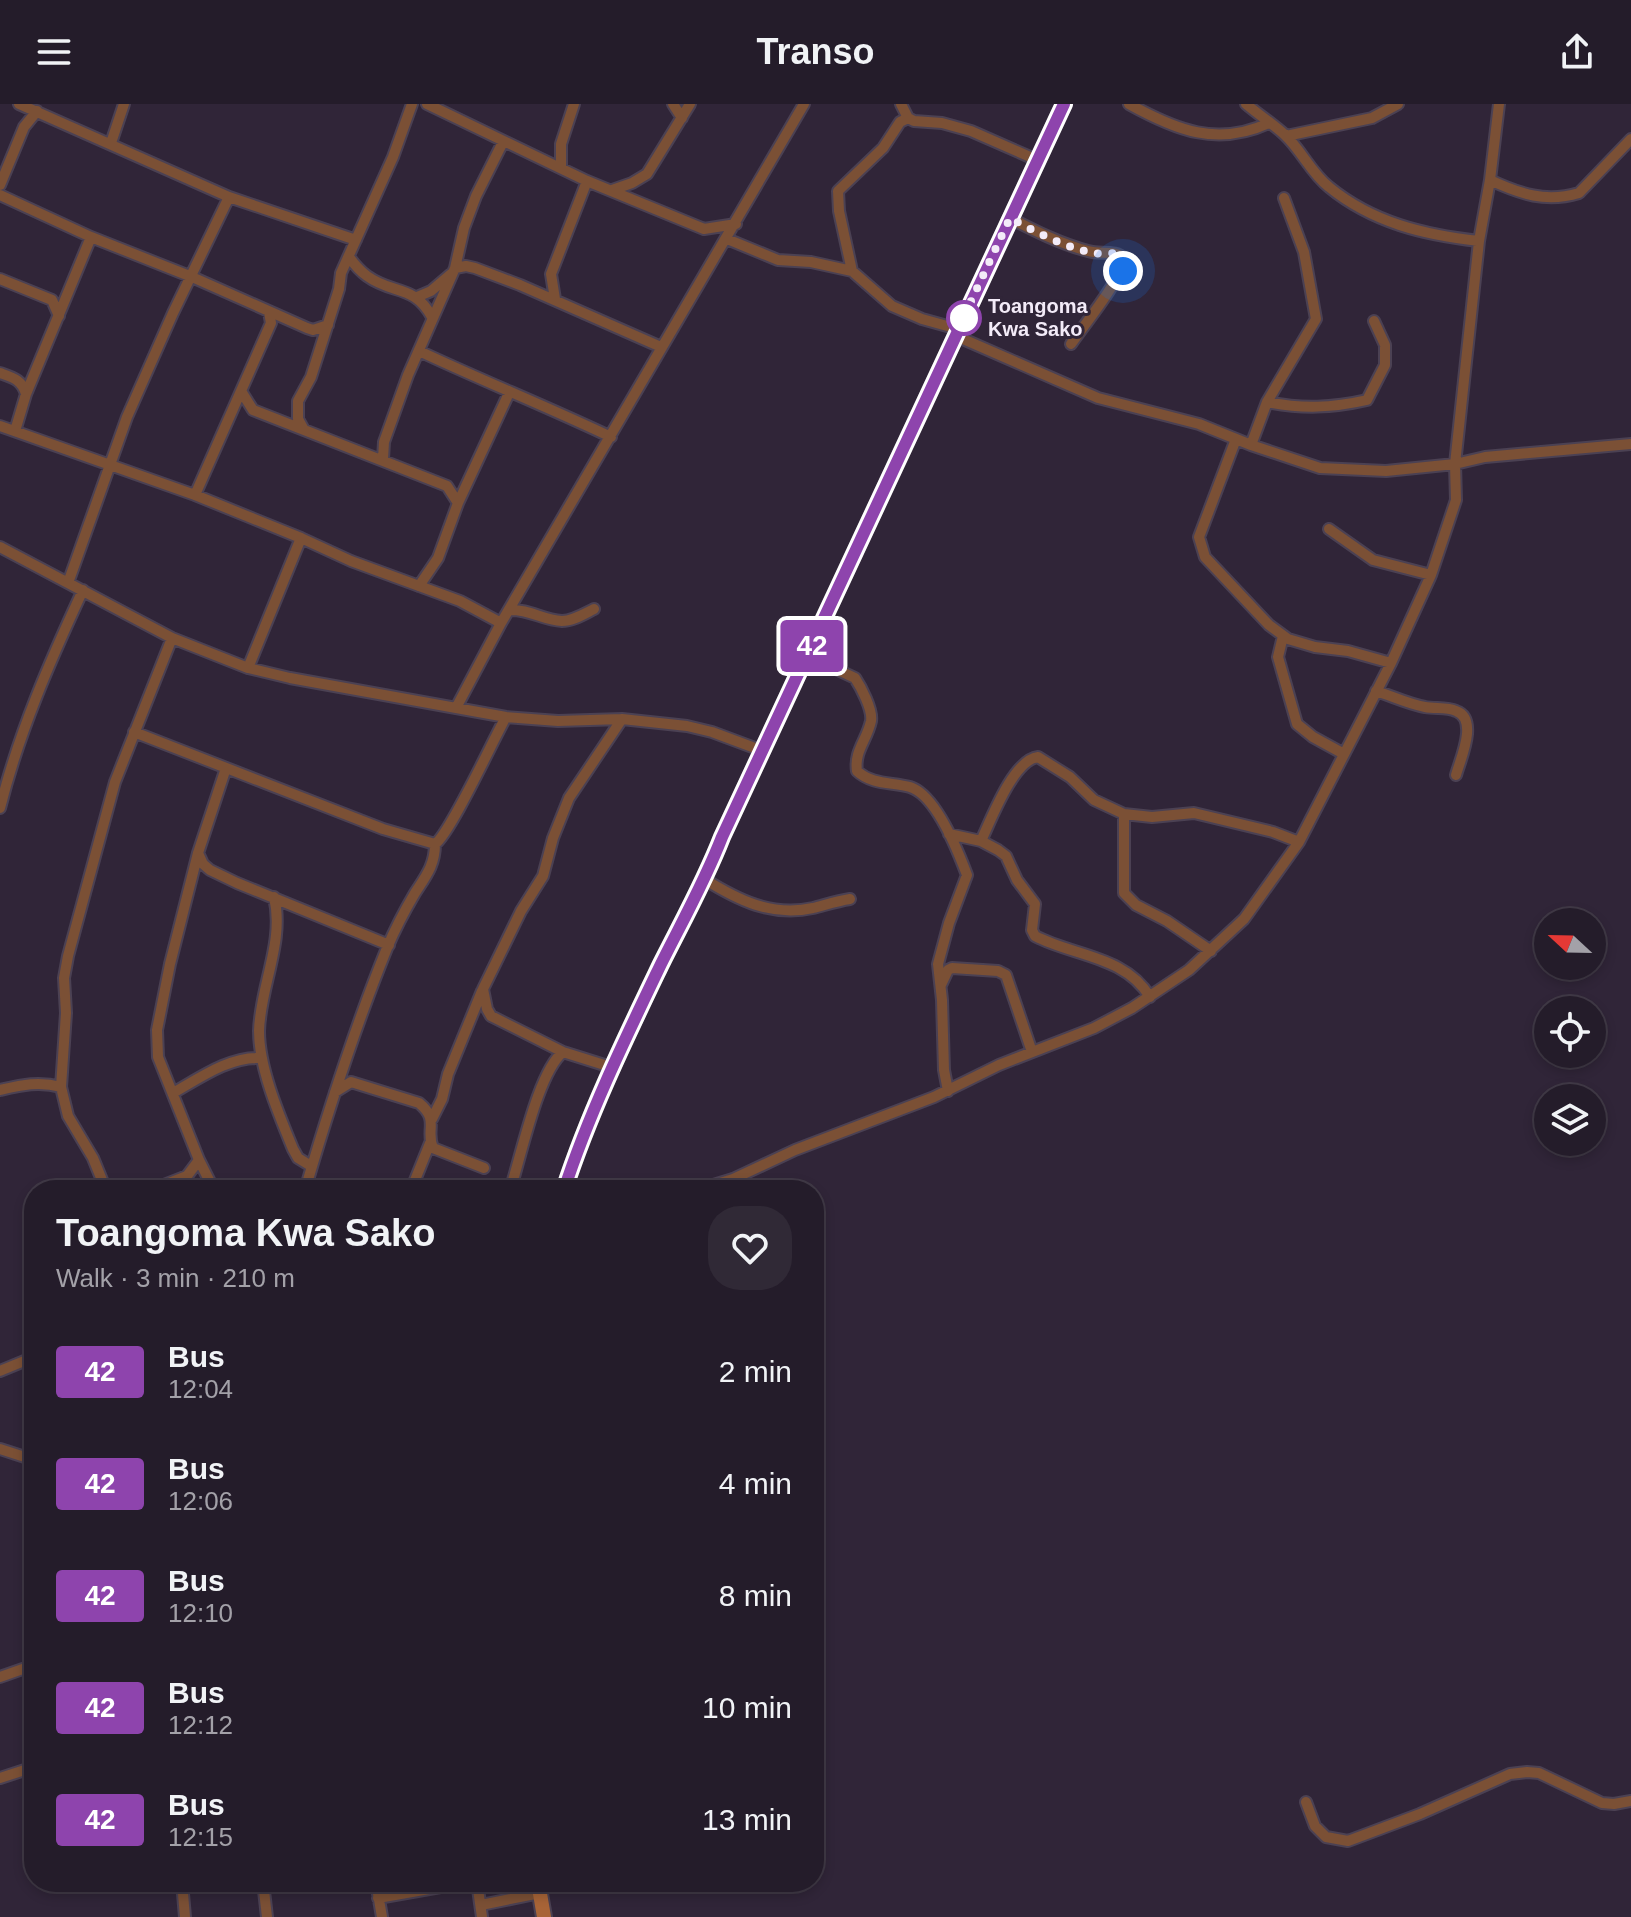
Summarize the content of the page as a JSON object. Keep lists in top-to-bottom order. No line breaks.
{"places":["Toangoma Kwa Sako"],"lines":["bus line 42"],"north":"left","page":{"header":"Transo","on_map":"42","heading":["Toangoma Kwa Sako","Walk · 3 min · 210 m"],"list":[{"mark":"42","name":"Bus","note":"12:04","value":"2 min"},{"mark":"42","name":"Bus","note":"12:06","value":"4 min"},{"mark":"42","name":"Bus","note":"12:10","value":"8 min"},{"mark":"42","name":"Bus","note":"12:12","value":"10 min"},{"mark":"42","name":"Bus","note":"12:15","value":"13 min"}]}}
